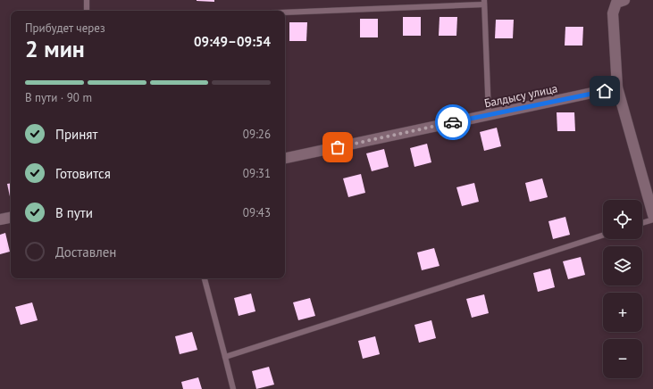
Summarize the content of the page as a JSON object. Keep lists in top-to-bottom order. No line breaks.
{"streets":{"street":["Балдысу улица"]},"page":{"heading":["2 мин","Прибудет через","09:49–09:54"],"bar":"В пути · 90 m","list":[["Принят","09:26"],["Готовится","09:31"],["В пути","09:43"],"Доставлен"],"map_buttons":["+","−"]}}
